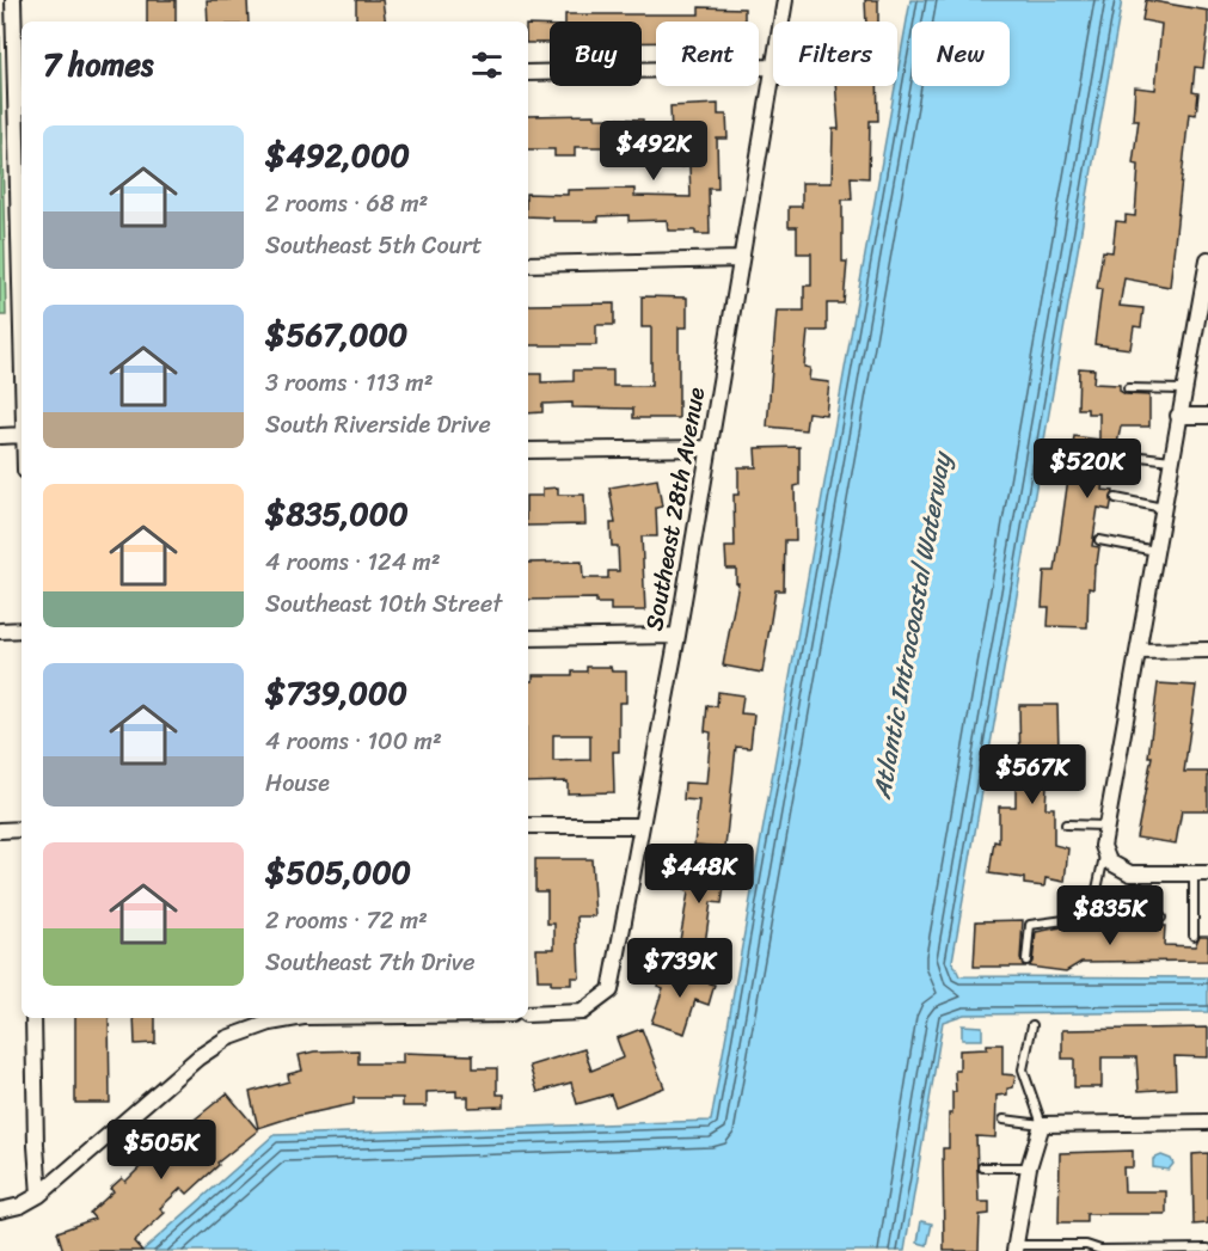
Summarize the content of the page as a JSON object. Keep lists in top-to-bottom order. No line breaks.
{"streets":{"street":["Southeast 28th Avenue"]},"water":["Atlantic Intracoastal Waterway"],"page":{"chip":["Buy","Rent","Filters","New"],"heading":"7 homes","list":[{"name":"$492,000","note":"2 rooms · 68 m² · Southeast 5th Court"},{"name":"$567,000","note":"3 rooms · 113 m² · South Riverside Drive"},{"name":"$835,000","note":"4 rooms · 124 m² · Southeast 10th Street"},{"name":"$739,000","note":"4 rooms · 100 m² · House"},{"name":"$505,000","note":"2 rooms · 72 m² · Southeast 7th Drive"}],"price":["$492K","$520K","$567K","$448K","$835K","$739K","$505K"]}}
